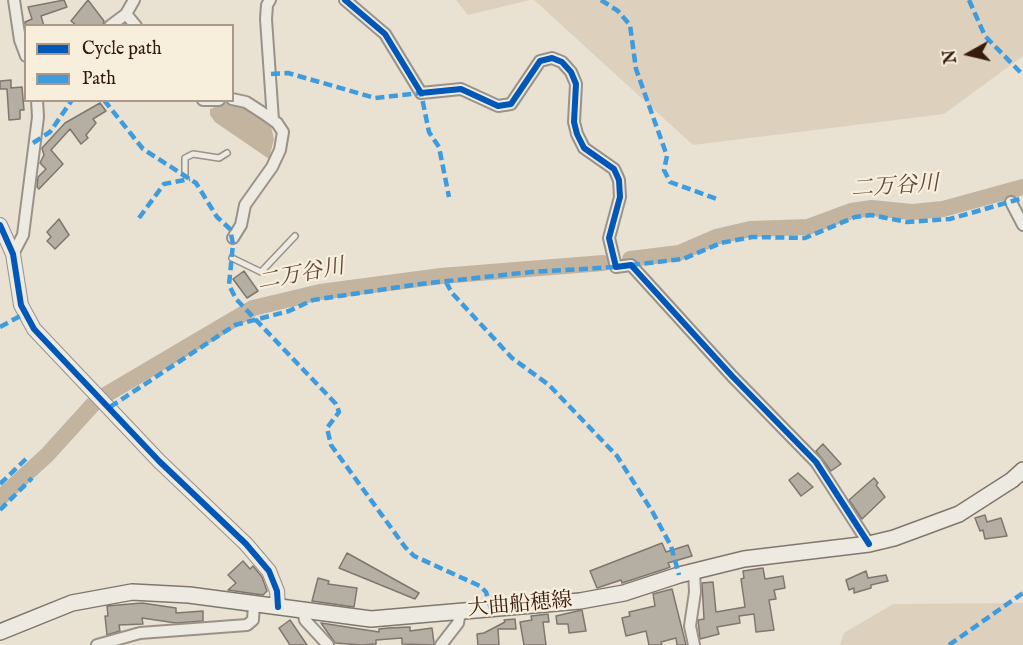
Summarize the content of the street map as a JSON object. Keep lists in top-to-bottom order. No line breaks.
{"streets":{"main road":["大曲船穂線"]},"water":["二万谷川"],"legend":["Cycle path","Path"],"north":"left"}
